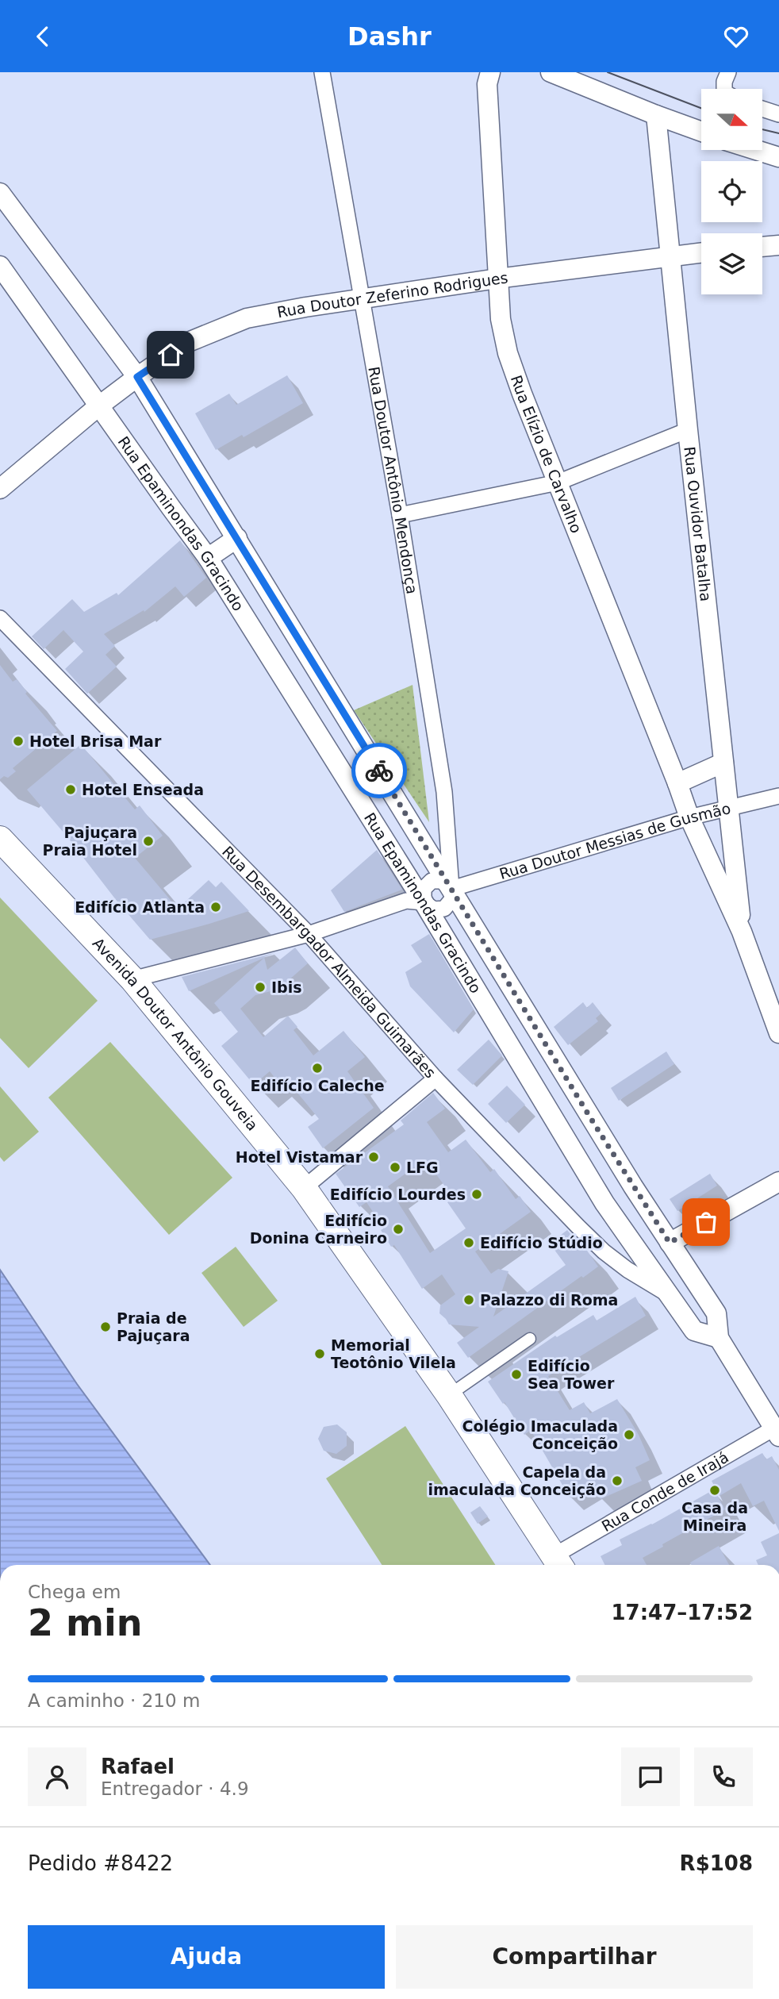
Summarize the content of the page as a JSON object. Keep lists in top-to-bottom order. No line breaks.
{"streets":{"main road":["Avenida Doutor Antônio Gouveia"],"street":["Rua Doutor Zeferino Rodrigues","Rua Elízio de Carvalho","Rua Doutor Antônio Mendonça","Rua Ouvidor Batalha","Rua Epaminondas Gracindo","Rua Doutor Messias de Gusmão","Rua Desembargador Almeida Guimarães","Rua Conde de Irajá"]},"crossings":[["Rua Doutor Zeferino Rodrigues","Rua Elízio de Carvalho"],["Rua Doutor Zeferino Rodrigues","Rua Doutor Antônio Mendonça"],["Rua Doutor Zeferino Rodrigues","Rua Ouvidor Batalha"],["Rua Doutor Zeferino Rodrigues","Rua Epaminondas Gracindo"],["Rua Elízio de Carvalho","Rua Ouvidor Batalha"],["Rua Elízio de Carvalho","Rua Doutor Messias de Gusmão"],["Rua Doutor Antônio Mendonça","Rua Epaminondas Gracindo"],["Rua Doutor Antônio Mendonça","Rua Doutor Messias de Gusmão"],["Rua Ouvidor Batalha","Rua Doutor Messias de Gusmão"],["Rua Epaminondas Gracindo","Rua Doutor Messias de Gusmão"],["Rua Epaminondas Gracindo","Rua Desembargador Almeida Guimarães"],["Rua Epaminondas Gracindo","Rua Conde de Irajá"],["Avenida Doutor Antônio Gouveia","Rua Conde de Irajá"]],"places":["Hotel Brisa Mar","Hotel Enseada","Pajuçara Praia Hotel","Edifício Atlanta","Ibis","Edifício Caleche","Hotel Vistamar","LFG","Edifício Lourdes","Edifício Donina Carneiro","Edifício Stúdio","Palazzo di Roma","Praia de Pajuçara","Memorial Teotônio Vilela","Edifício Sea Tower","Colégio Imaculada Conceição","Capela da imaculada Conceição","Casa da Mineira"],"north":"right","page":{"header":"Dashr","heading":["2 min","Chega em","17:47–17:52"],"panel":["Rafael","Entregador · 4.9","Pedido #8422","R$108"],"bar":"A caminho · 210 m","buttons":["Ajuda","Compartilhar"]}}
